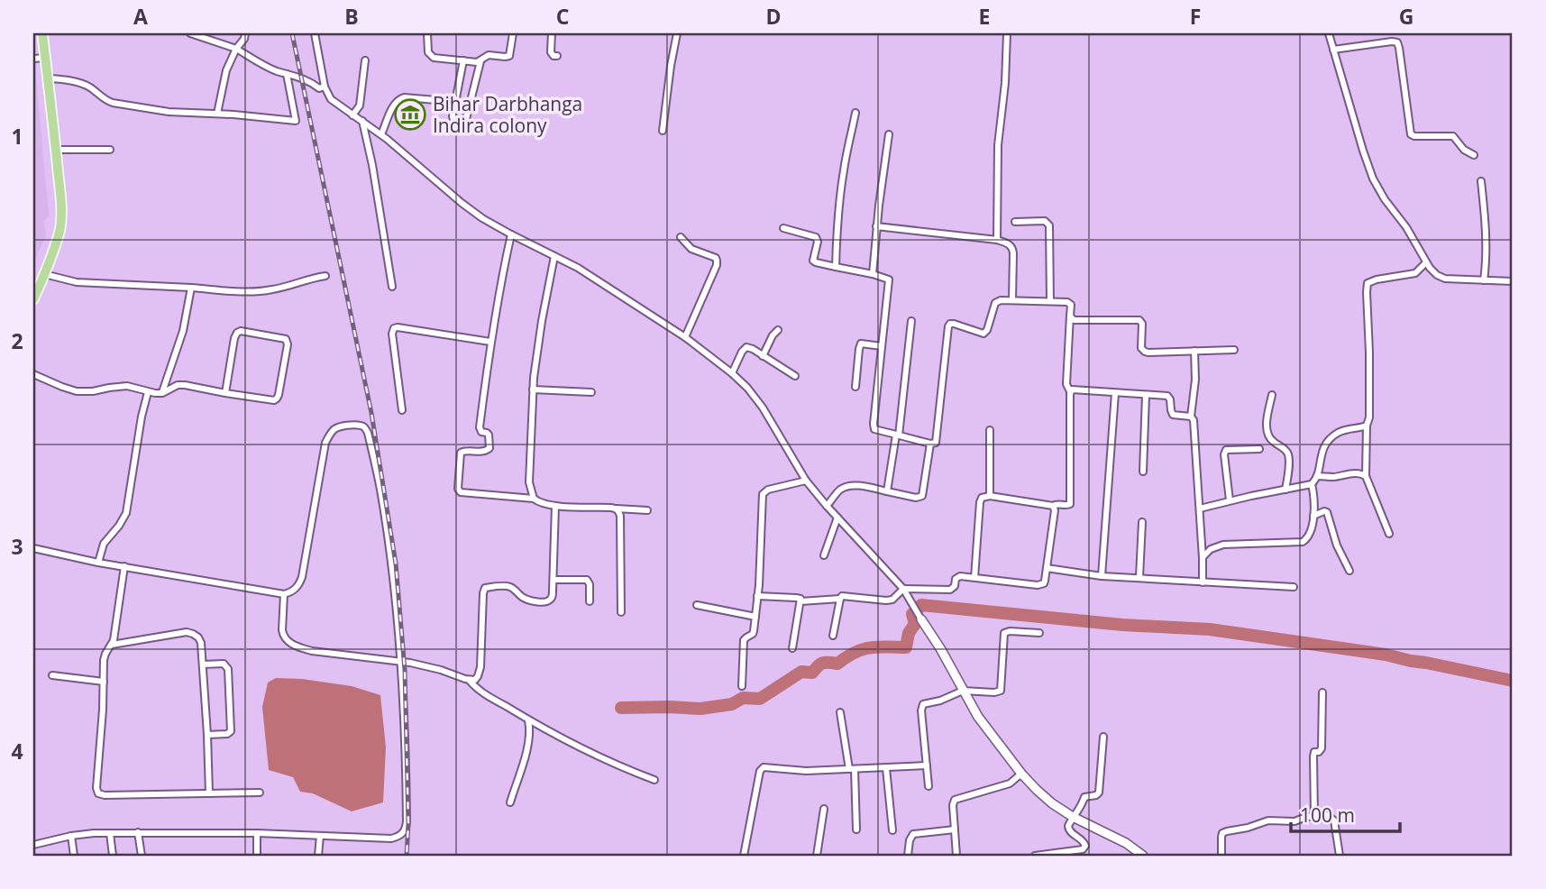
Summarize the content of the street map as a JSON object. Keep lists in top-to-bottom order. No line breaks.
{"places":{"museum":["Bihar Darbhanga Indira colony"]},"scale_bar":"100 m","grid":{"columns":["A","B","C","D","E","F","G"],"rows":["1","2","3","4"]}}
